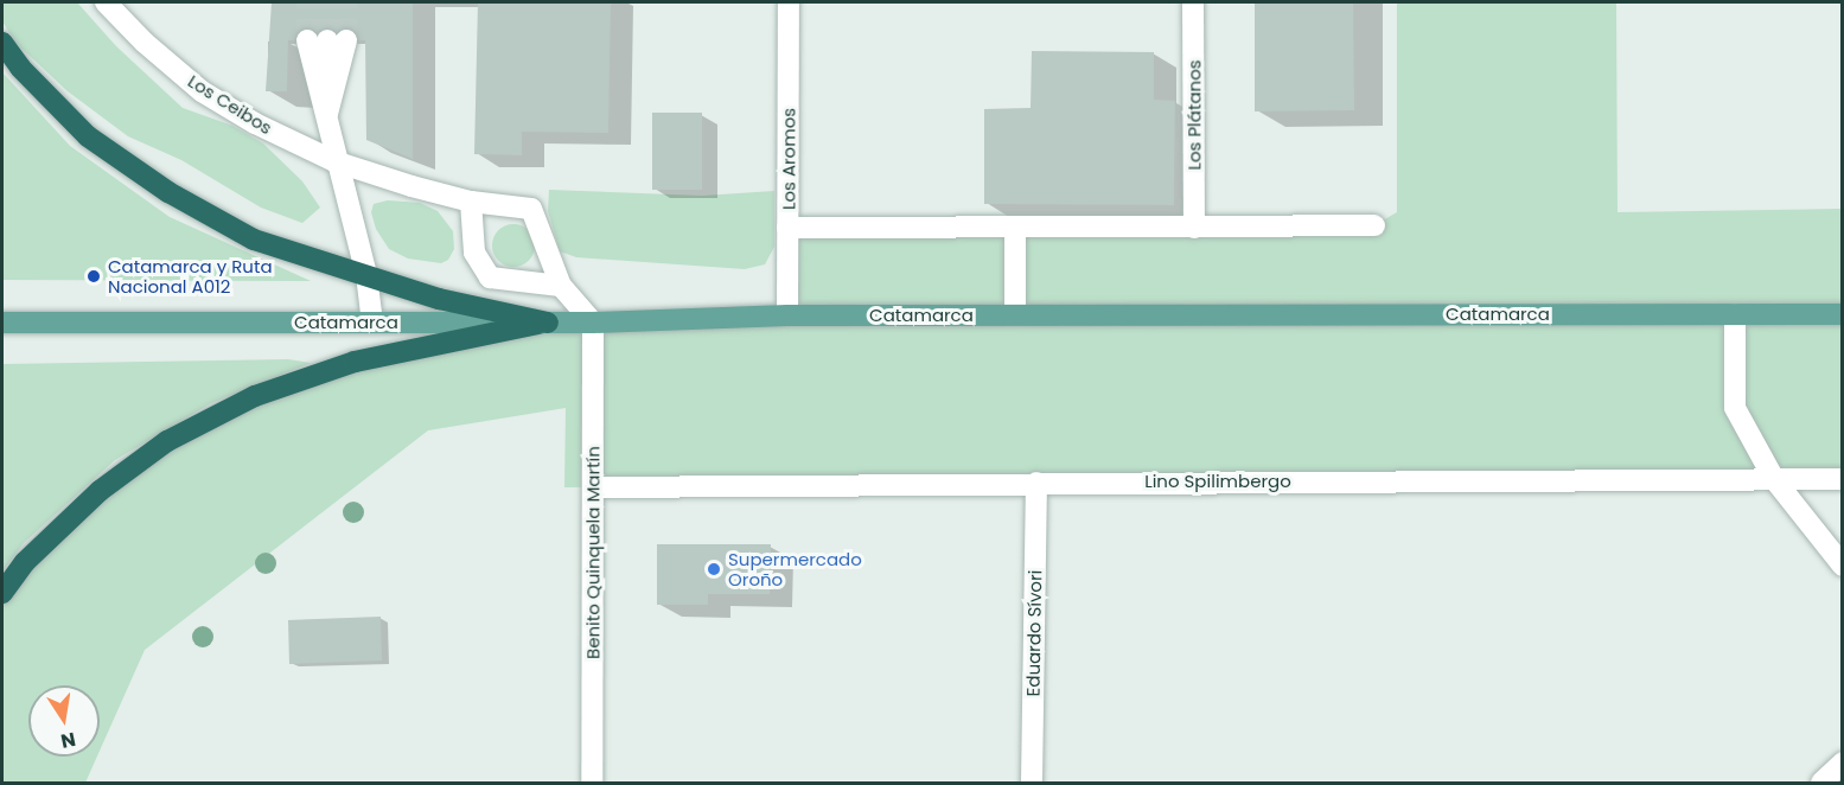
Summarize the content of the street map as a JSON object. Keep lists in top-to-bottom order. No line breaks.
{"streets":{"main road":["Catamarca"],"street":["Los Ceibos","Los Plátanos","Los Aromos","Lino Spilimbergo","Benito Quinquela Martín","Eduardo Sívori"]},"crossings":[["Los Ceibos","Catamarca"],["Los Ceibos","Benito Quinquela Martín"],["Los Aromos","Catamarca"],["Catamarca","Benito Quinquela Martín"],["Lino Spilimbergo","Benito Quinquela Martín"],["Lino Spilimbergo","Eduardo Sívori"]],"places":["Catamarca y Ruta Nacional A012","Supermercado Oroño"],"north":"bottom"}
